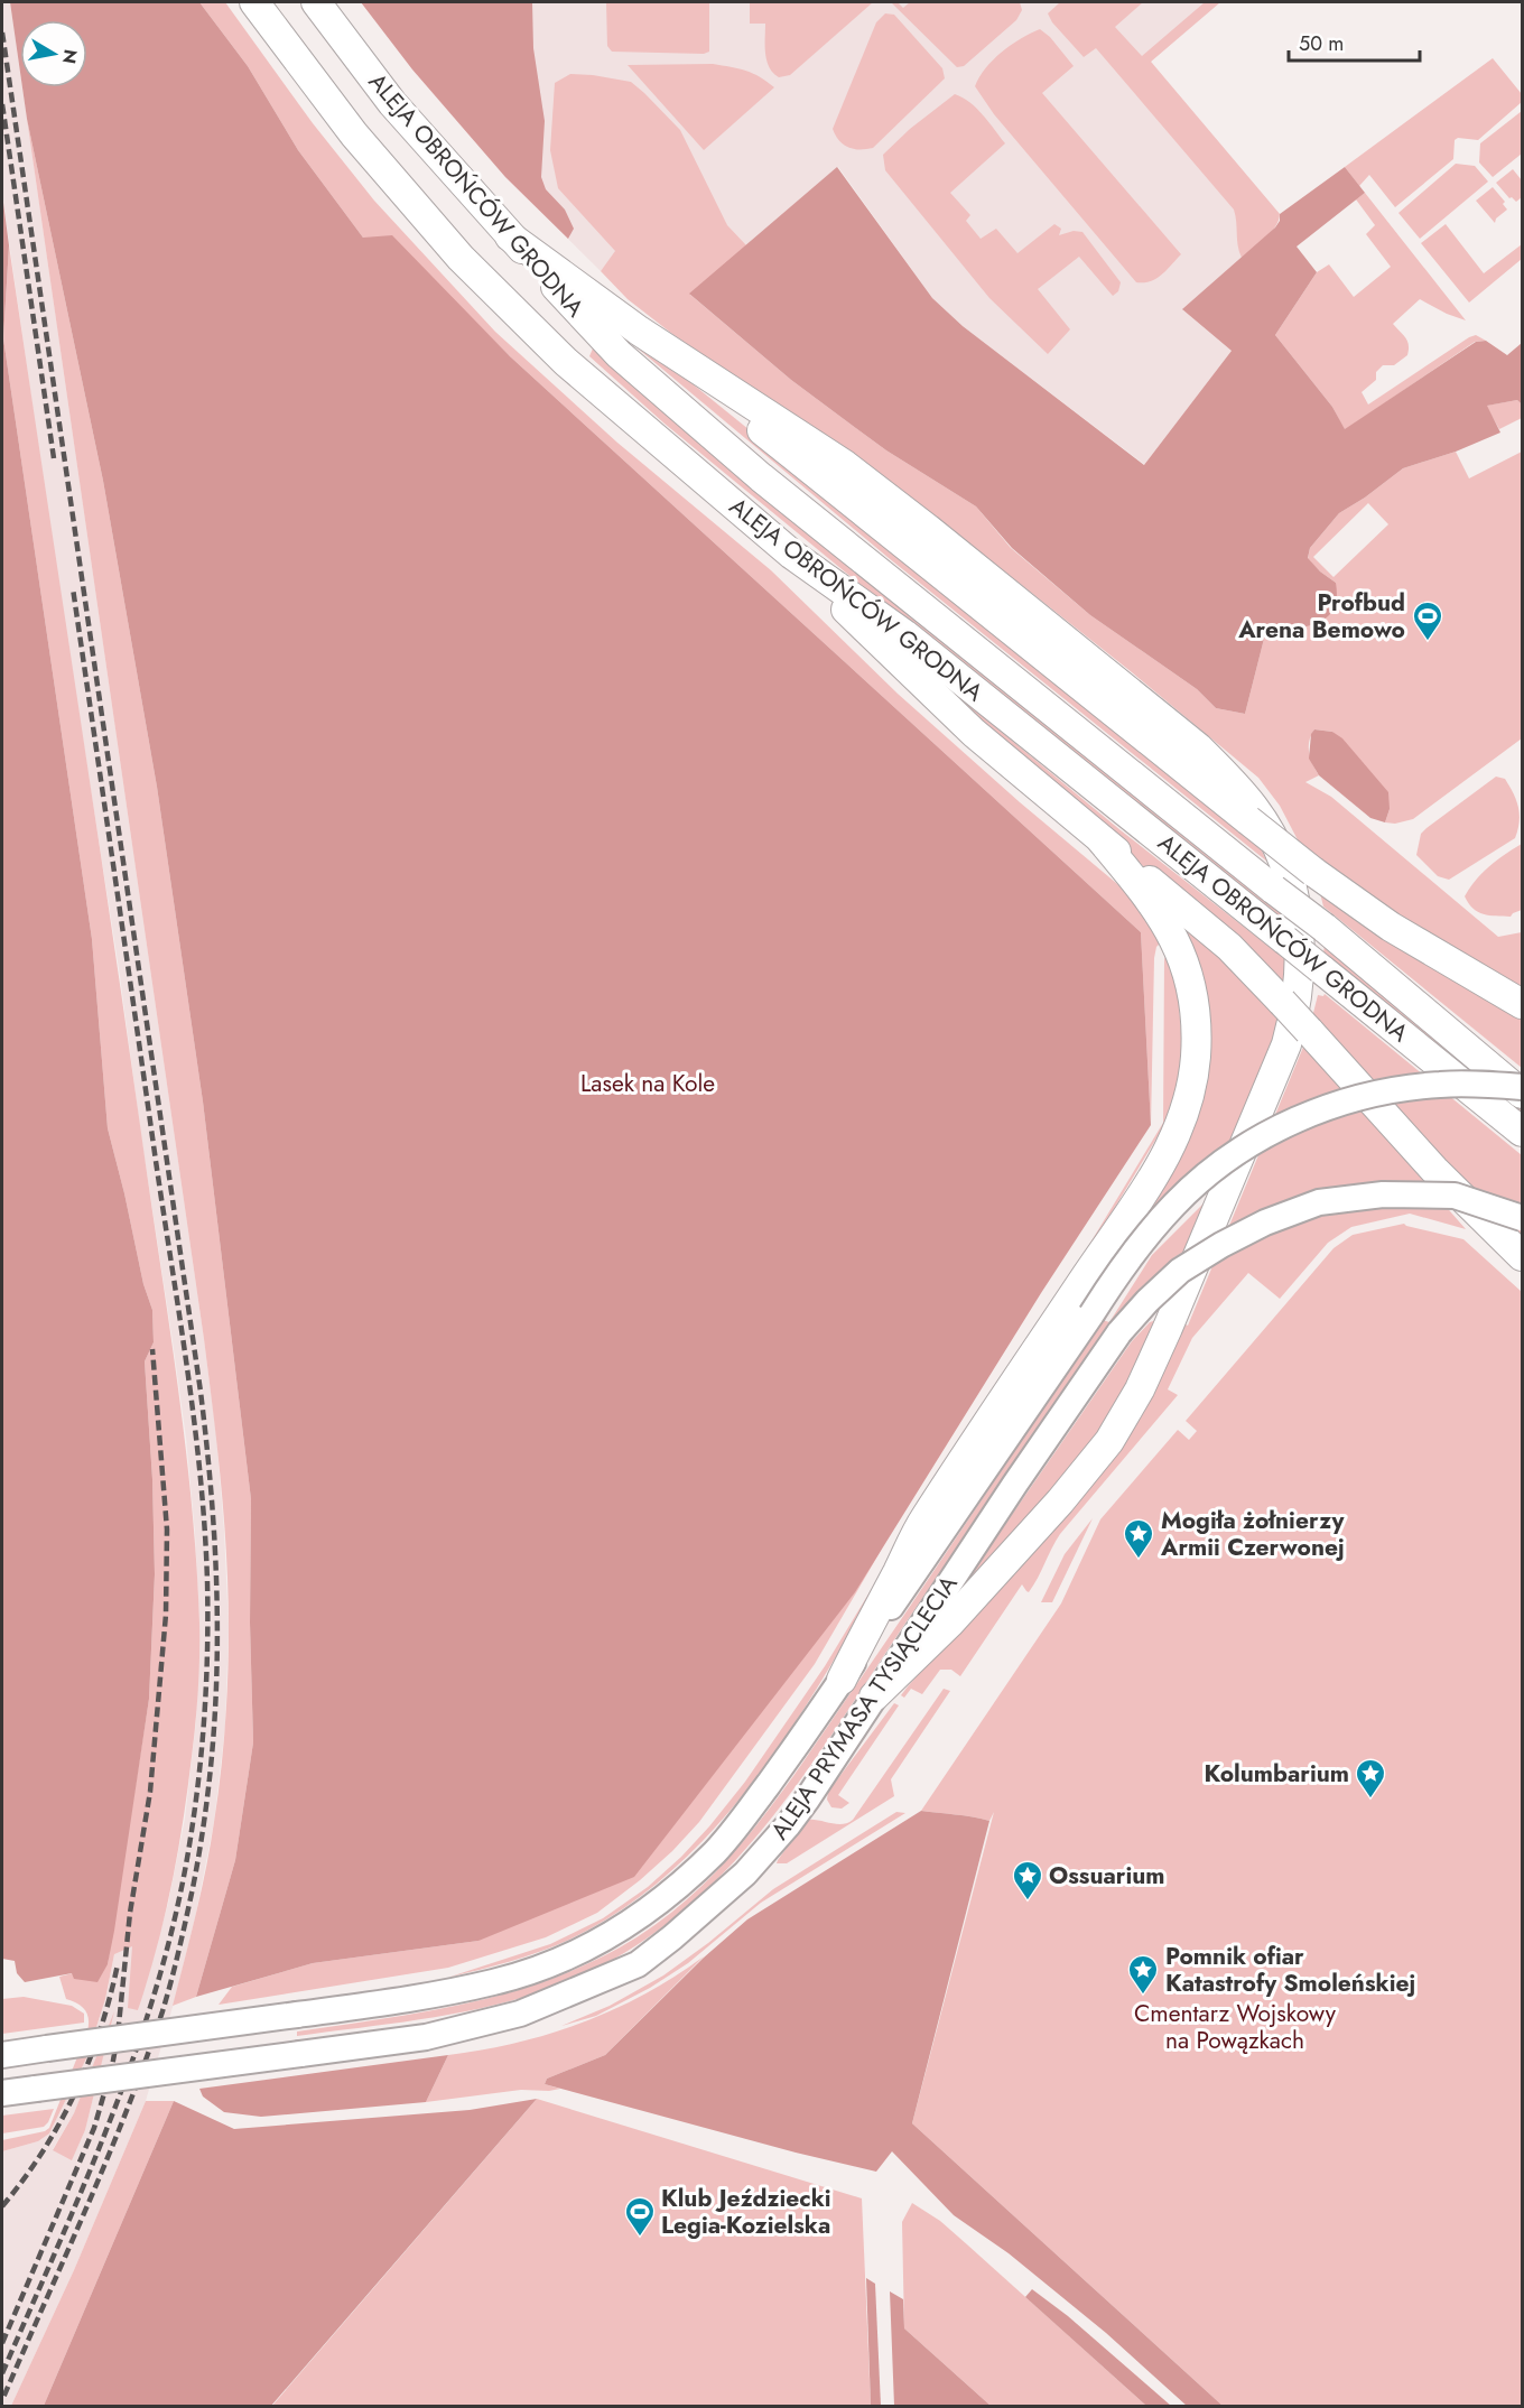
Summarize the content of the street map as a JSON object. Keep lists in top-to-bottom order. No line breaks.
{"streets":{"highway":["ALEJA OBROŃCÓW GRODNA"],"main road":["ALEJA PRYMASA TYSIĄCLECIA"]},"parks":["Lasek na Kole","Cmentarz Wojskowy na Powązkach"],"places":{"sports":["Profbud Arena Bemowo","Klub Jeździecki Legia-Kozielska"],"place":["Mogiła żołnierzy Armii Czerwonej","Kolumbarium","Ossuarium","Pomnik ofiar Katastrofy Smoleńskiej"]},"scale_bar":"50 m","north":"right"}
